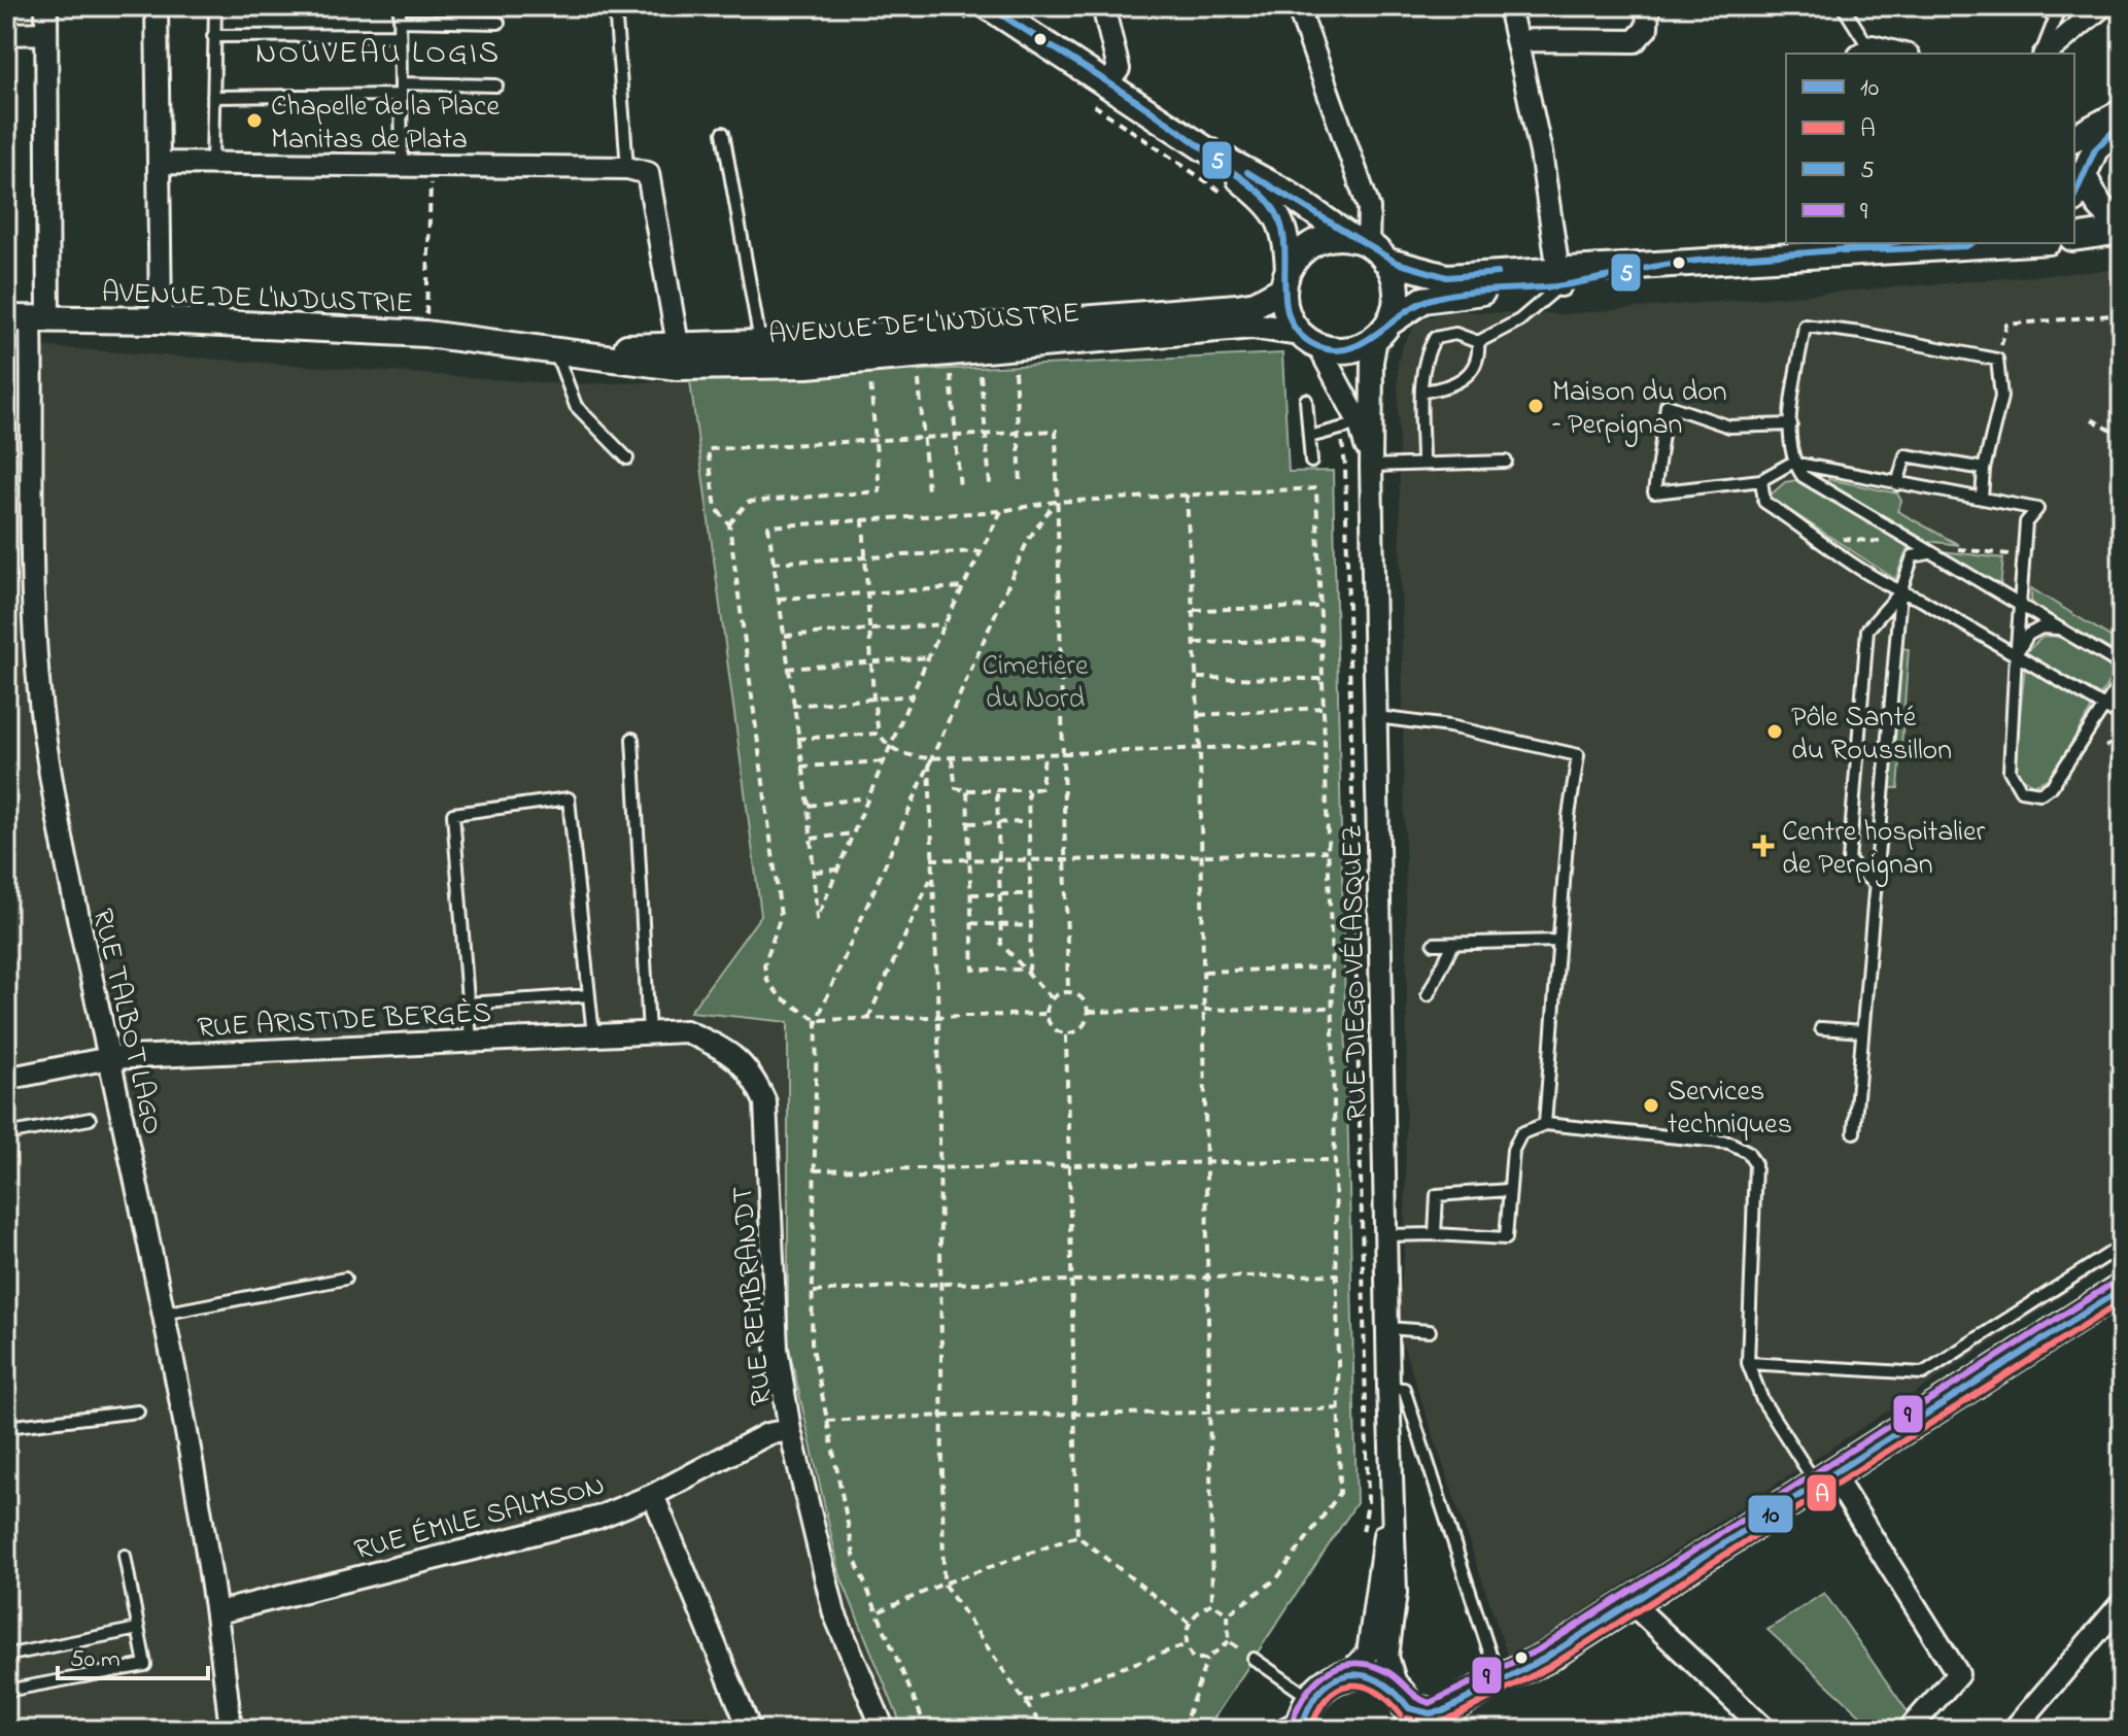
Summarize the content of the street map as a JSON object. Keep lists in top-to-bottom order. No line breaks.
{"streets":{"street":["AVENUE DE L'INDUSTRIE","RUE DIEGO VÉLASQUEZ","RUE ARISTIDE BERGÈS","RUE TALBOT LAGO","RUE REMBRANDT","RUE ÉMILE SALMSON"]},"crossings":[["AVENUE DE L'INDUSTRIE","RUE DIEGO VÉLASQUEZ"],["AVENUE DE L'INDUSTRIE","RUE TALBOT LAGO"],["RUE ARISTIDE BERGÈS","RUE TALBOT LAGO"],["RUE ARISTIDE BERGÈS","RUE REMBRANDT"],["RUE TALBOT LAGO","RUE ÉMILE SALMSON"],["RUE REMBRANDT","RUE ÉMILE SALMSON"]],"districts":["NOUVEAU LOGIS"],"parks":["Cimetière du Nord"],"places":{"other":["Chapelle de la Place Manitas de Plata","Maison du don – Perpignan","Pôle Santé du Roussillon","Services techniques"],"health":["Centre hospitalier de Perpignan"]},"lines":["transit line 5","transit line 9","transit line 10","transit line A"],"legend":["10","A","5","9"],"scale_bar":"50 m"}
